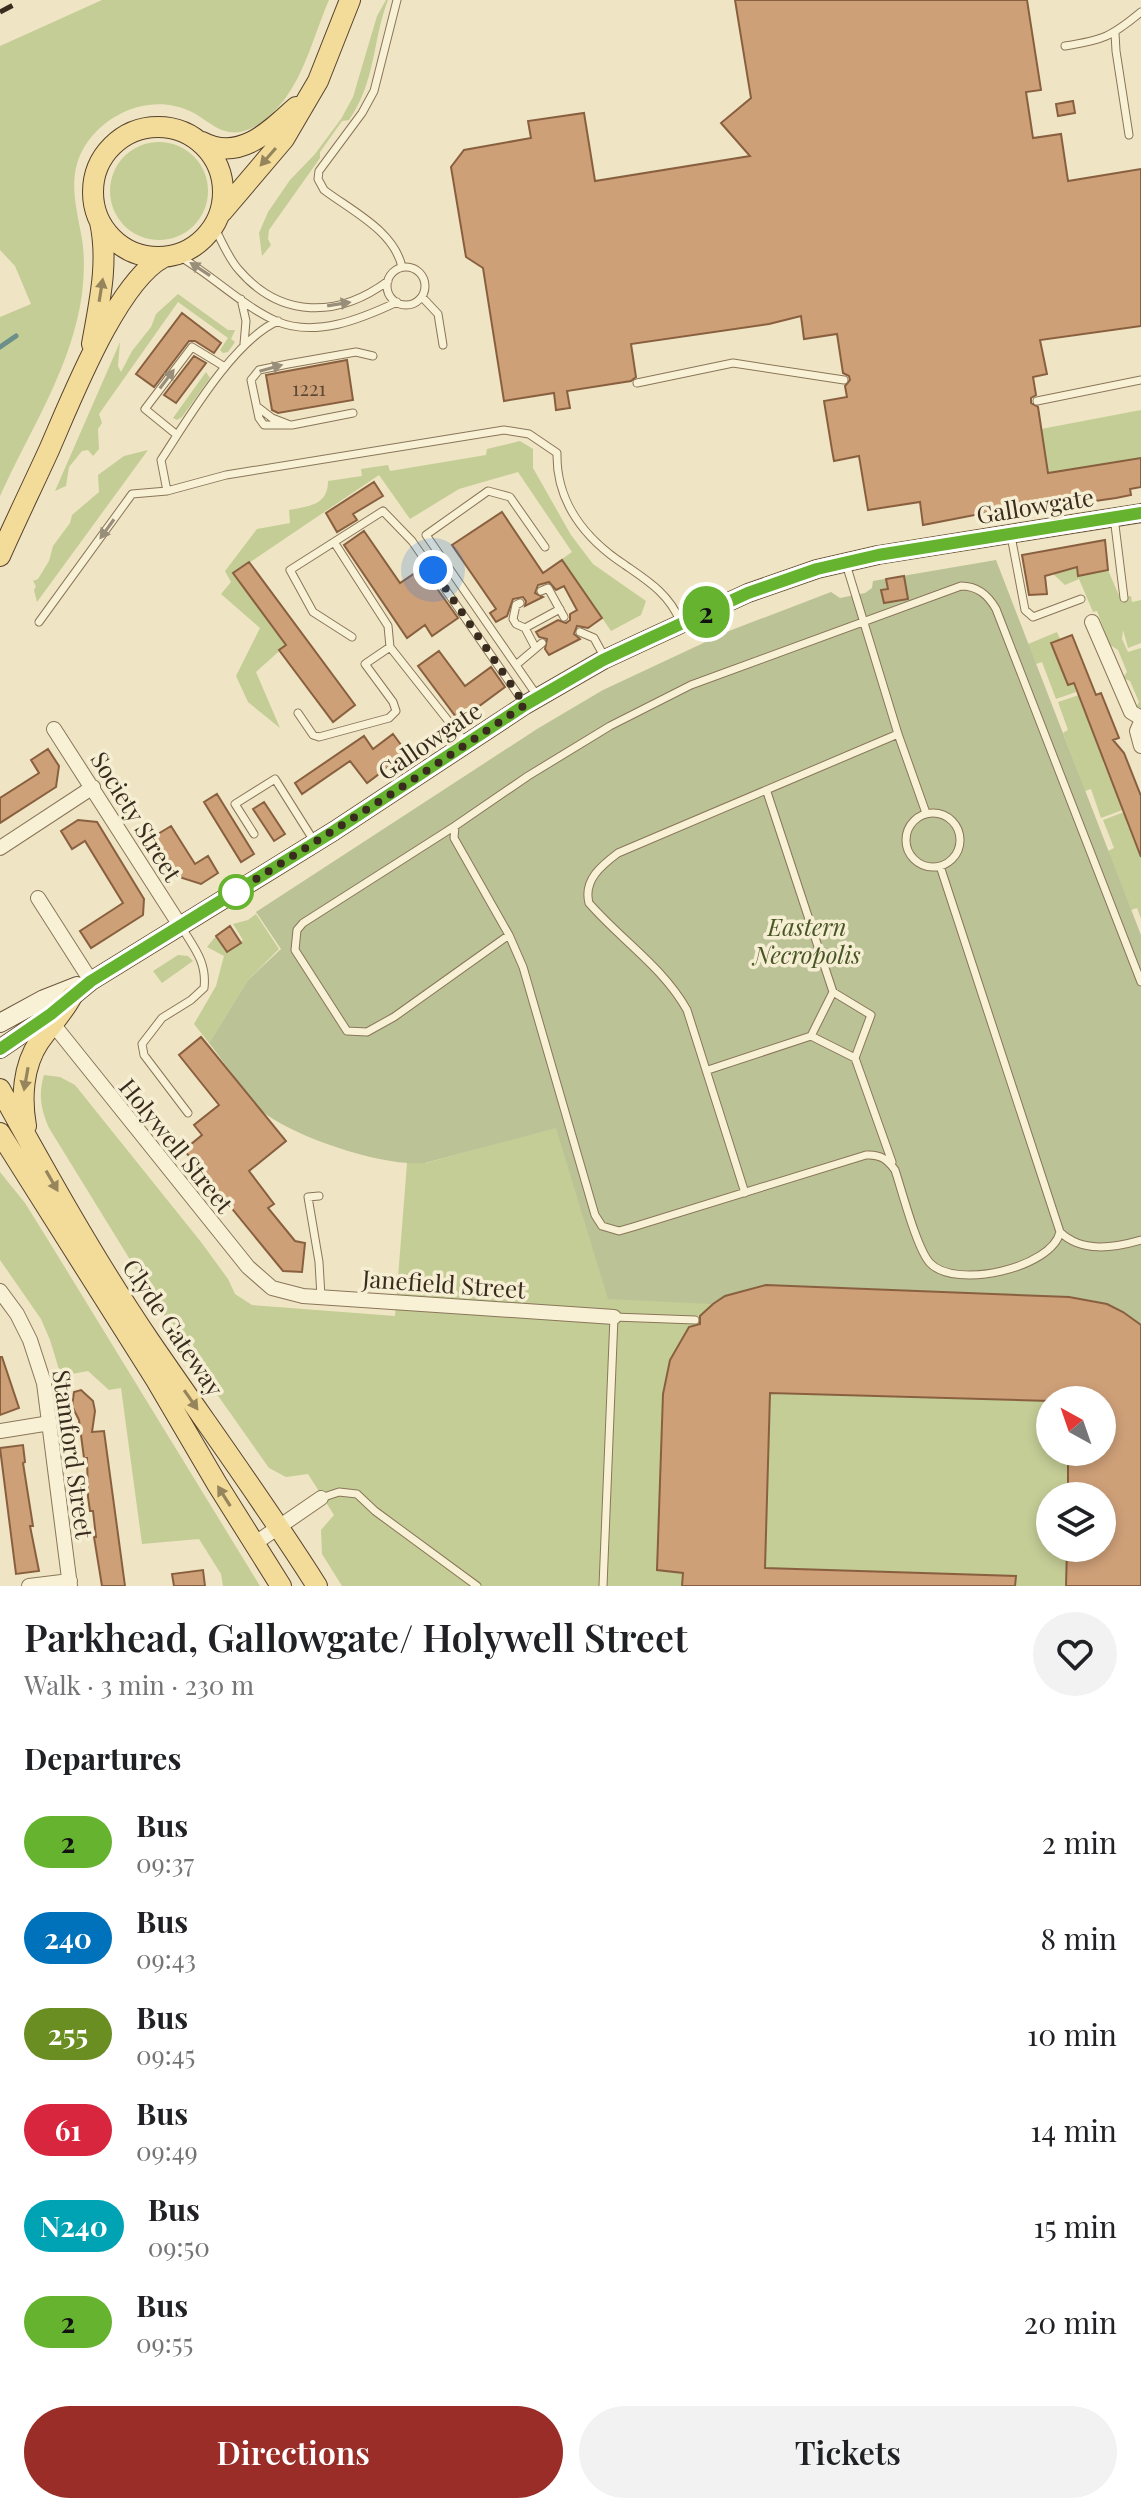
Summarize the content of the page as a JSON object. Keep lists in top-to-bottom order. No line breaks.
{"streets":{"main road":["Clyde Gateway"],"street":["Gallowgate","Society Street","Holywell Street","Janefield Street","Stamford Street"]},"crossings":[["Gallowgate","Society Street"],["Holywell Street","Janefield Street"]],"parks":["Eastern Necropolis"],"lines":["bus line 2"],"house_numbers":["1221"],"north":"top left","page":{"on_map":"2","heading":[["Parkhead, Gallowgate/ Holywell Street","Walk · 3 min · 230 m"],"Departures"],"list":[{"mark":"2","name":"Bus","note":"09:37","value":"2 min"},{"mark":"240","name":"Bus","note":"09:43","value":"8 min"},{"mark":"255","name":"Bus","note":"09:45","value":"10 min"},{"mark":"61","name":"Bus","note":"09:49","value":"14 min"},{"mark":"N240","name":"Bus","note":"09:50","value":"15 min"},{"mark":"2","name":"Bus","note":"09:55","value":"20 min"}],"buttons":["Directions","Tickets"]}}
